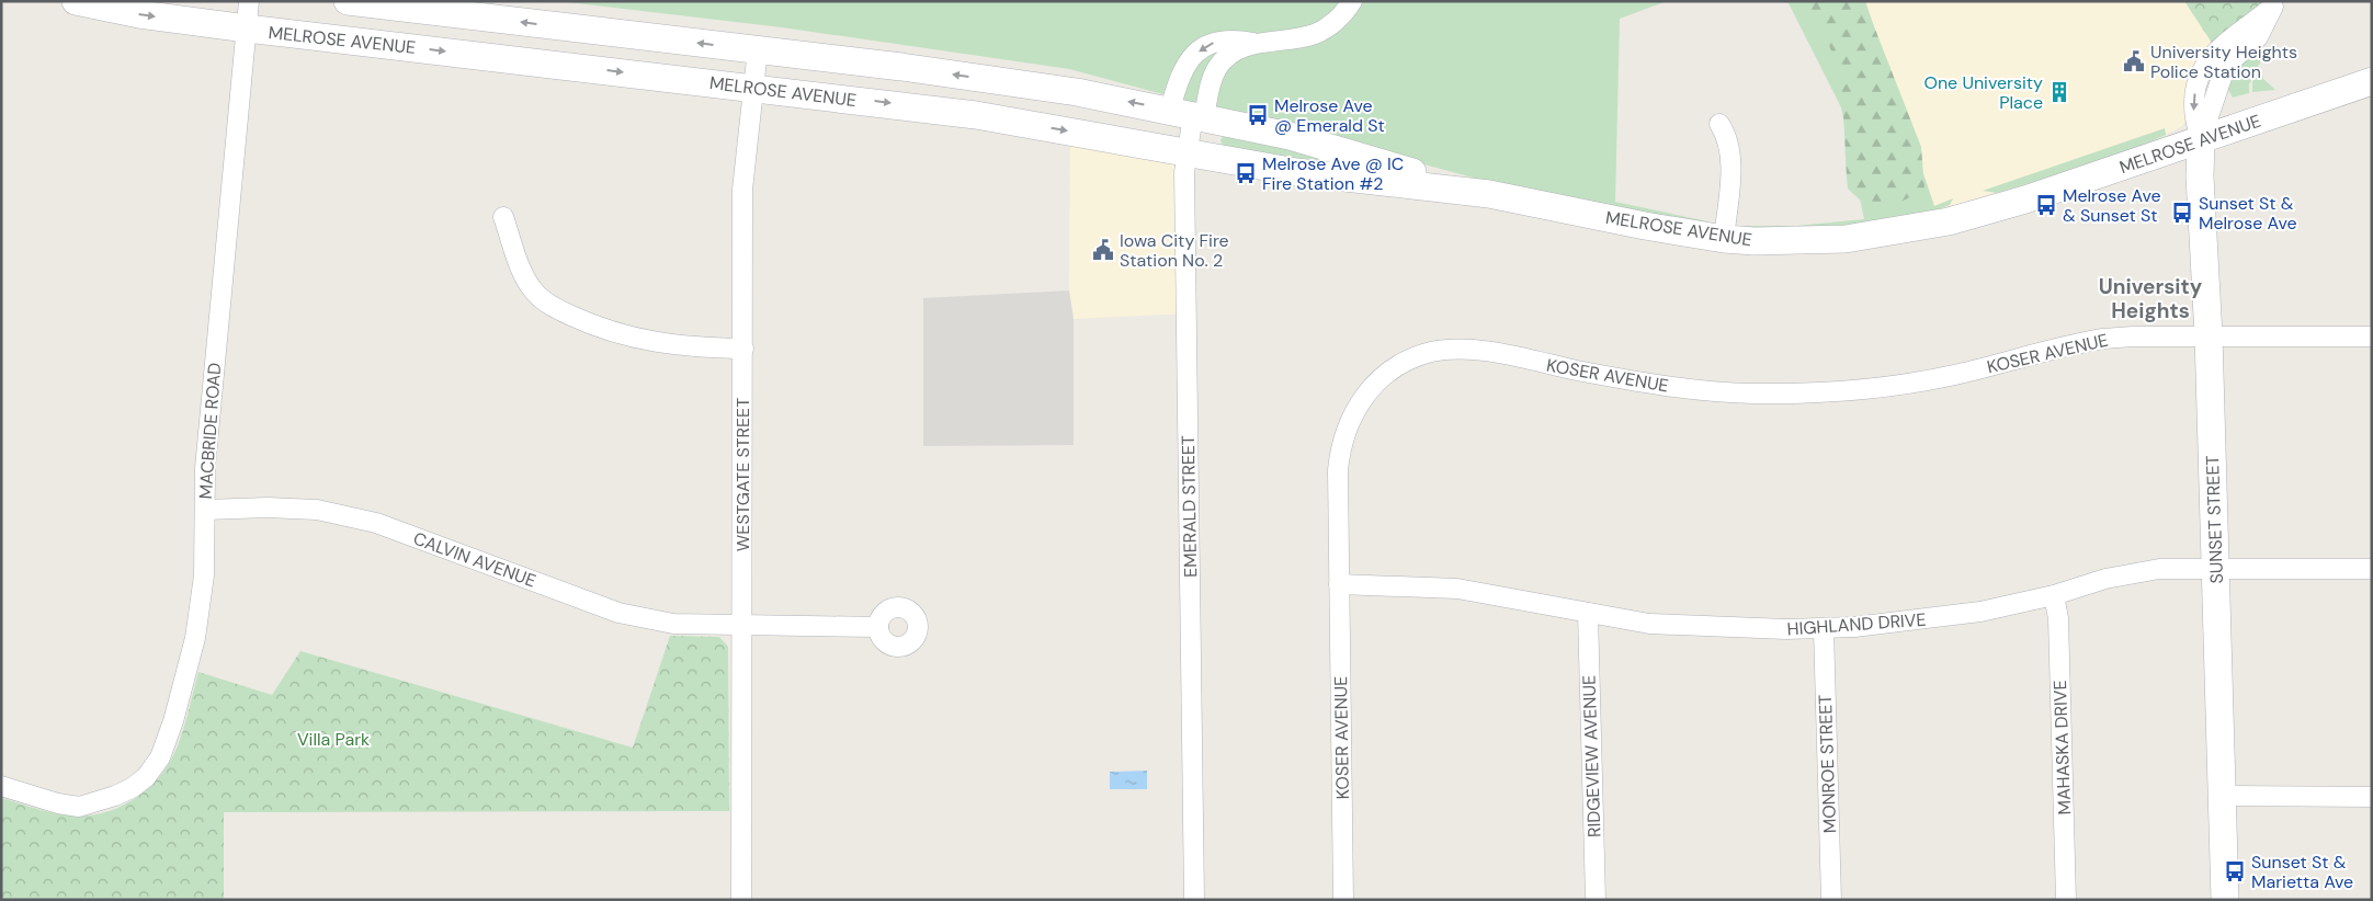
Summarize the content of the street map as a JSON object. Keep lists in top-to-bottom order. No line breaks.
{"streets":{"main road":["MELROSE AVENUE","SUNSET STREET"],"street":["KOSER AVENUE","MACBRIDE ROAD","WESTGATE STREET","EMERALD STREET","CALVIN AVENUE","HIGHLAND DRIVE","MAHASKA DRIVE","RIDGEVIEW AVENUE","MONROE STREET"]},"crossings":[["MELROSE AVENUE","MACBRIDE ROAD"],["MELROSE AVENUE","WESTGATE STREET"],["MELROSE AVENUE","EMERALD STREET"],["MELROSE AVENUE","SUNSET STREET"],["KOSER AVENUE","SUNSET STREET"],["KOSER AVENUE","HIGHLAND DRIVE"],["MACBRIDE ROAD","CALVIN AVENUE"],["WESTGATE STREET","CALVIN AVENUE"],["SUNSET STREET","HIGHLAND DRIVE"],["HIGHLAND DRIVE","MAHASKA DRIVE"],["HIGHLAND DRIVE","RIDGEVIEW AVENUE"],["HIGHLAND DRIVE","MONROE STREET"]],"districts":["University Heights"],"parks":["Villa Park"],"places":{"public building":["University Heights Police Station","Iowa City Fire Station No. 2"],"building":["One University Place"],"bus stop":["Melrose Ave @ Emerald St","Melrose Ave @ IC Fire Station #2","Melrose Ave & Sunset St","Sunset St & Melrose Ave","Sunset St & Marietta Ave"]}}
